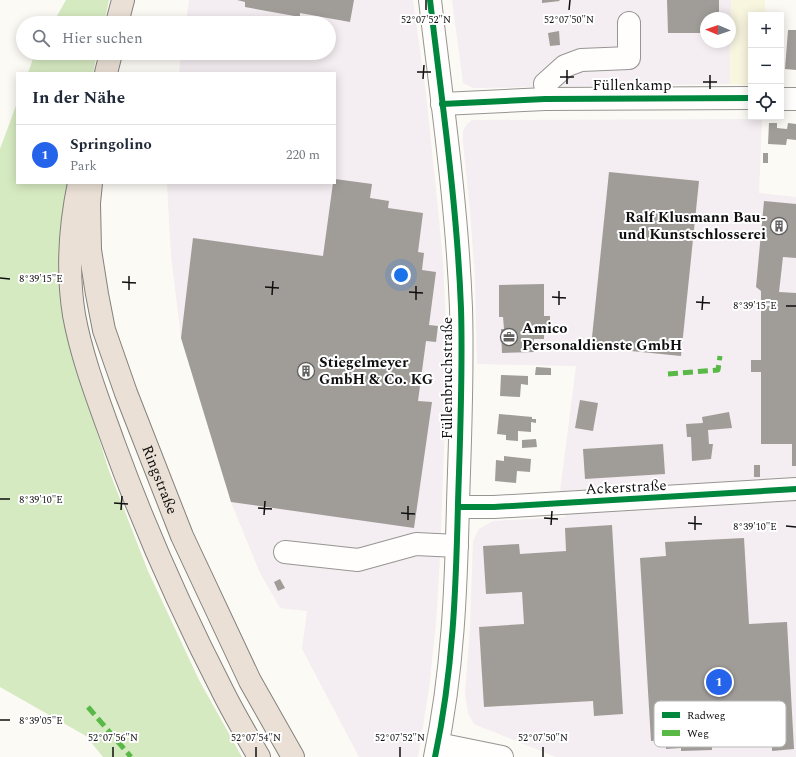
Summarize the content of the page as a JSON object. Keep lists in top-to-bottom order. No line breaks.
{"streets":{"highway":["Ringstraße"],"street":["Füllenkamp","Füllenbruchstraße","Ackerstraße"]},"crossings":[["Füllenkamp","Füllenbruchstraße"],["Füllenbruchstraße","Ackerstraße"]],"places":{"building":["Ralf Klusmann Bau- und Kunstschlosserei","Stiegelmeyer GmbH & Co. KG"],"office":["Amico Personaldienste GmbH"]},"legend":["Radweg","Weg"],"north":"left","page":{"map_buttons":["+","−"],"search":"Hier suchen","heading":"In der Nähe","list":[{"mark":"1","name":"Springolino","note":"Park","value":"220 m"}],"pins":"1"},"coordinates":["52°07'52\"N","52°07'50\"N","8°39'15\"E","8°39'10\"E","8°39'05\"E","52°07'56\"N","52°07'54\"N"]}
